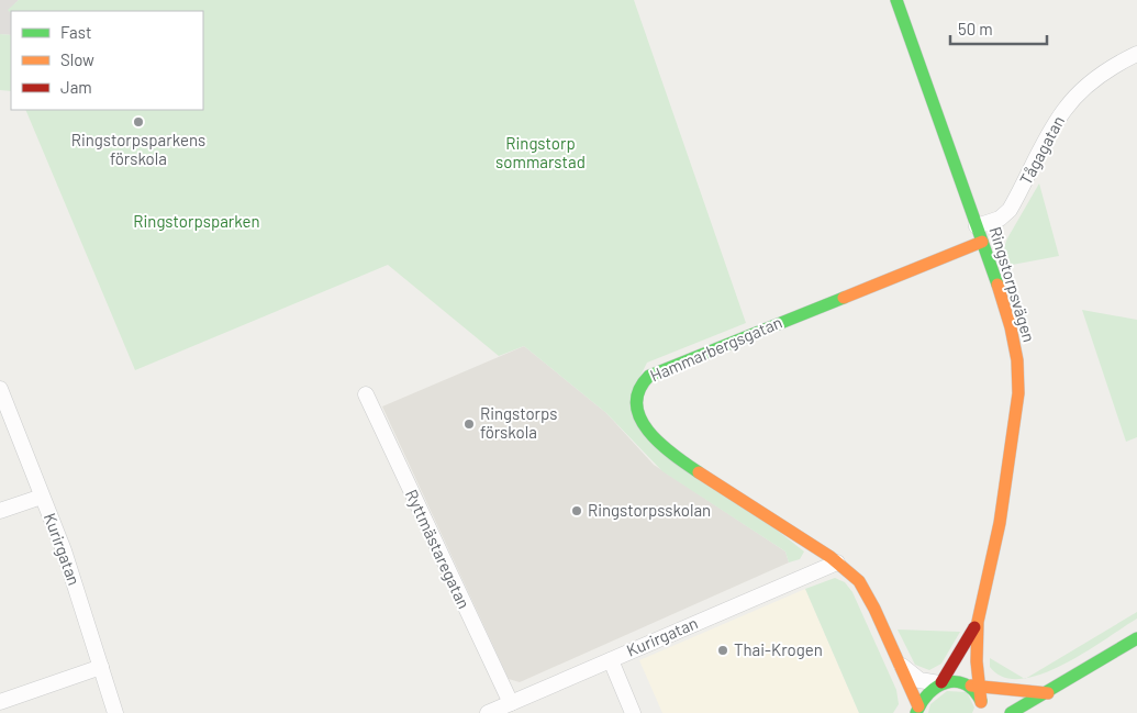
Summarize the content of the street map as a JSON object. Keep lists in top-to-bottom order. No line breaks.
{"streets":{"street":["Tågagatan","Ringstorpsvägen","Hammarbergsgatan","Kurirgatan","Ryttmästaregatan"]},"crossings":[["Tågagatan","Ringstorpsvägen"],["Ringstorpsvägen","Hammarbergsgatan"],["Hammarbergsgatan","Kurirgatan"],["Kurirgatan","Ryttmästaregatan"]],"parks":["Ringstorp sommarstad","Ringstorpsparken"],"places":["Ringstorpsparkens förskola","Ringstorps förskola","Ringstorpsskolan","Thai-Krogen"],"legend":["Fast","Slow","Jam"],"scale_bar":"50 m"}
